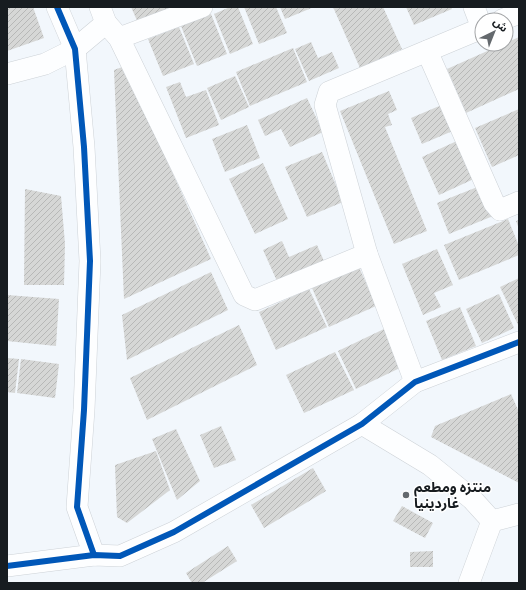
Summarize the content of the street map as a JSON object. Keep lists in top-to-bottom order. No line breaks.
{"places":["منتزه ومطعم غاردينيا"],"north":"top right"}
